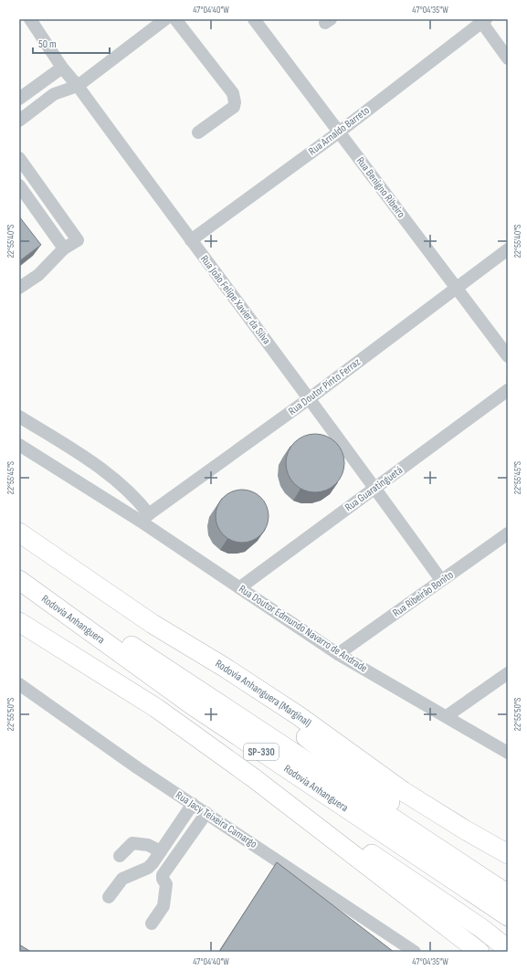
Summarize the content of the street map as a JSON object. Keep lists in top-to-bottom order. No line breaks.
{"streets":{"highway":["Rodovia Anhanguera","Rodovia Anhanguera (Marginal)","SP-330"],"street":["Rua Arnaldo Barreto","Rua Benígno Ribeiro","Rua João Felipe Xavier da Silva","Rua Doutor Pinto Ferraz","Rua Guaratinguetá","Rua Ribeirão Bonito","Rua Doutor Edmundo Navarro de Andrade","Rua Jacy Teixeira Camargo"]},"crossings":[["Rua Arnaldo Barreto","Rua Benígno Ribeiro"],["Rua Arnaldo Barreto","Rua João Felipe Xavier da Silva"],["Rua Benígno Ribeiro","Rua Doutor Pinto Ferraz"],["Rua João Felipe Xavier da Silva","Rua Doutor Pinto Ferraz"],["Rua João Felipe Xavier da Silva","Rua Guaratinguetá"],["Rua João Felipe Xavier da Silva","Rua Ribeirão Bonito"],["Rua Doutor Pinto Ferraz","Rua Doutor Edmundo Navarro de Andrade"],["Rua Guaratinguetá","Rua Doutor Edmundo Navarro de Andrade"],["Rua Ribeirão Bonito","Rua Doutor Edmundo Navarro de Andrade"]],"scale_bar":"50 m","coordinates":["47°04'40\"W","47°04'35\"W","22°55'40\"S","22°55'45\"S","22°55'50\"S"]}
